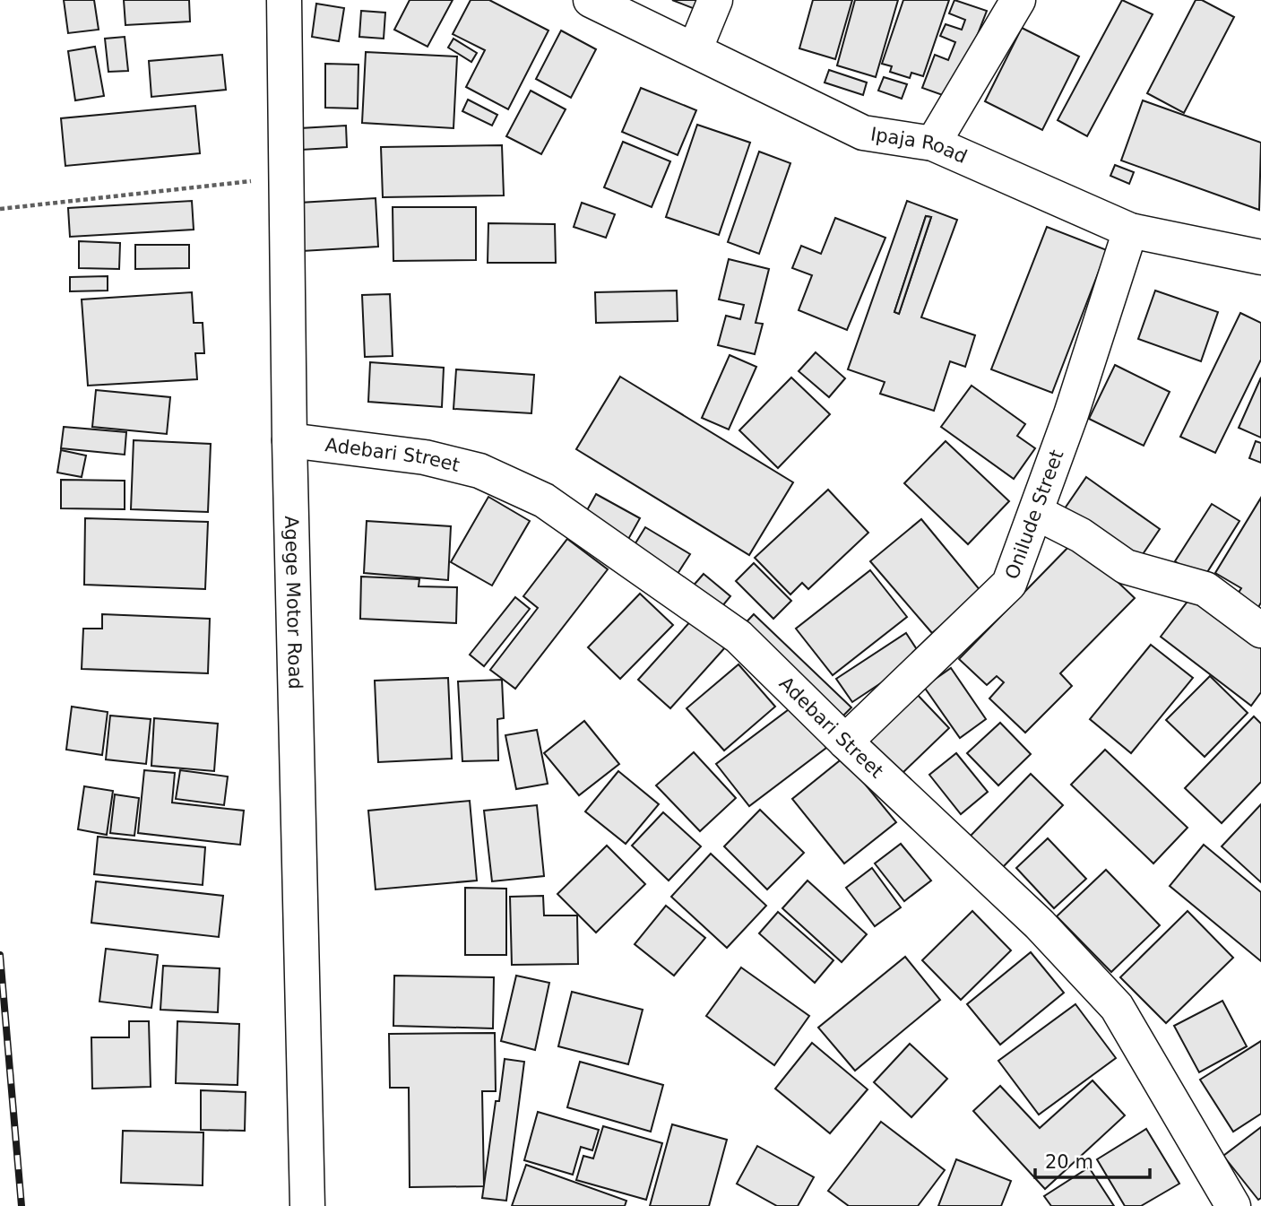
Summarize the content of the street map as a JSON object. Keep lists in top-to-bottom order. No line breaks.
{"streets":{"street":["Ipaja Road","Adebari Street","Onilude Street","Agege Motor Road"]},"crossings":[["Ipaja Road","Onilude Street"],["Adebari Street","Onilude Street"],["Adebari Street","Agege Motor Road"]],"scale_bar":"20 m"}
